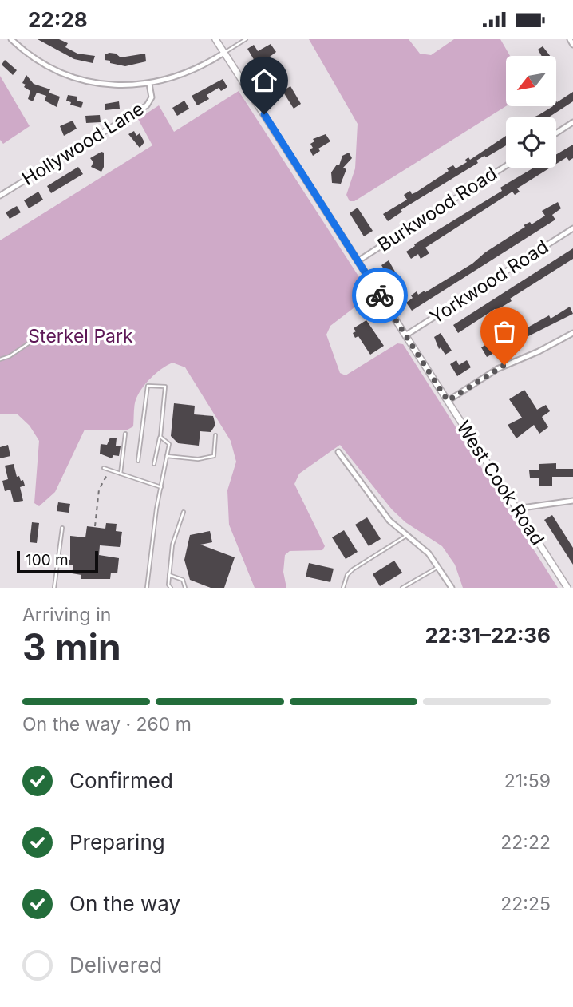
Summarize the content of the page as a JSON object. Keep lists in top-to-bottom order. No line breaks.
{"streets":{"main road":["West Cook Road"],"street":["Hollywood Lane","Burkwood Road","Yorkwood Road"]},"crossings":[["Burkwood Road","West Cook Road"],["Yorkwood Road","West Cook Road"]],"parks":["Sterkel Park"],"scale_bar":"100 m","north":"bottom left","page":{"status":"22:28","scale":"100 m","heading":["3 min","Arriving in","22:31–22:36"],"bar":"On the way · 260 m","list":[["Confirmed","21:59"],["Preparing","22:22"],["On the way","22:25"],"Delivered"]}}
